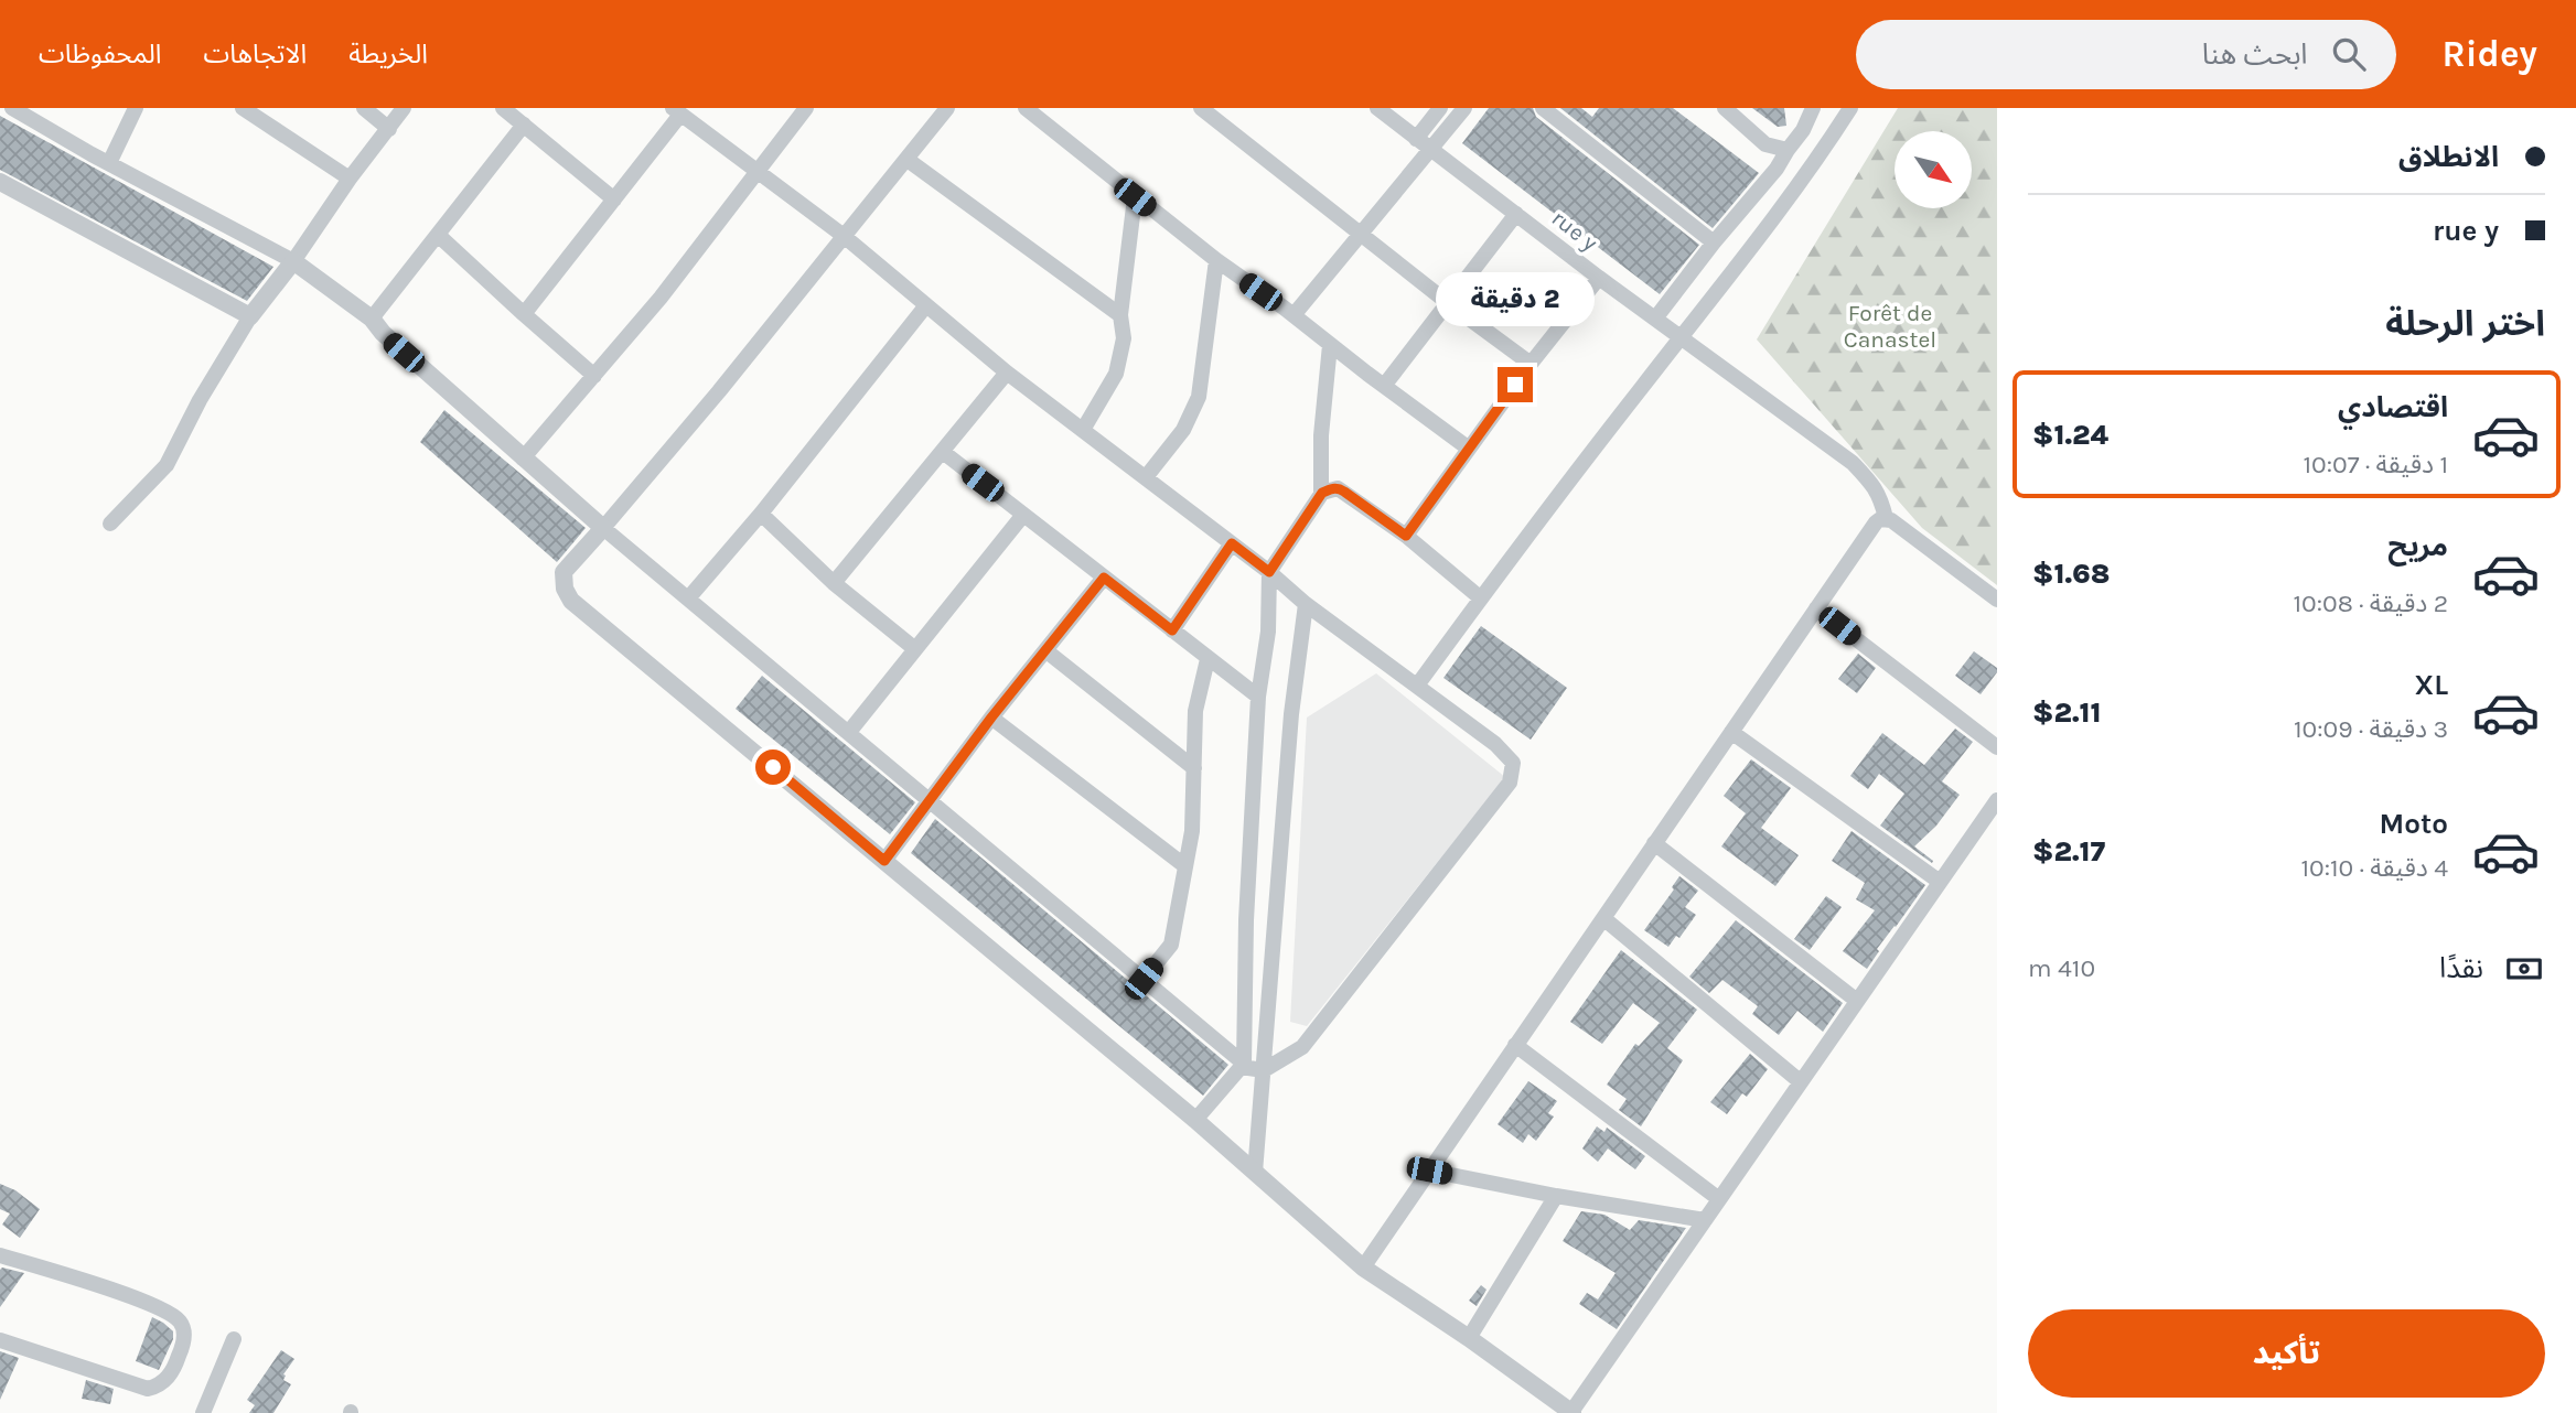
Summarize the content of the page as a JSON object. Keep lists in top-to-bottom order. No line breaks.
{"streets":{"street":["rue y"]},"parks":["Forêt de Canastel"],"north":"bottom right","page":{"header":"Ridey","search":"ابحث هنا","nav":["الخريطة","الاتجاهات","المحفوظات"],"banner":["الانطلاق","rue y"],"bubble":"2 دقيقة","heading":"اختر الرحلة","list":[{"name":"اقتصادي","note":"1 دقيقة · 10:07","value":"$1.24"},{"name":"مريح","note":"2 دقيقة · 10:08","value":"$1.68"},{"name":"XL","note":"3 دقيقة · 10:09","value":"$2.11"},{"name":"Moto","note":"4 دقيقة · 10:10","value":"$2.17"}],"pay":["نقدًا","410 m"],"buttons":"تأكيد"}}
